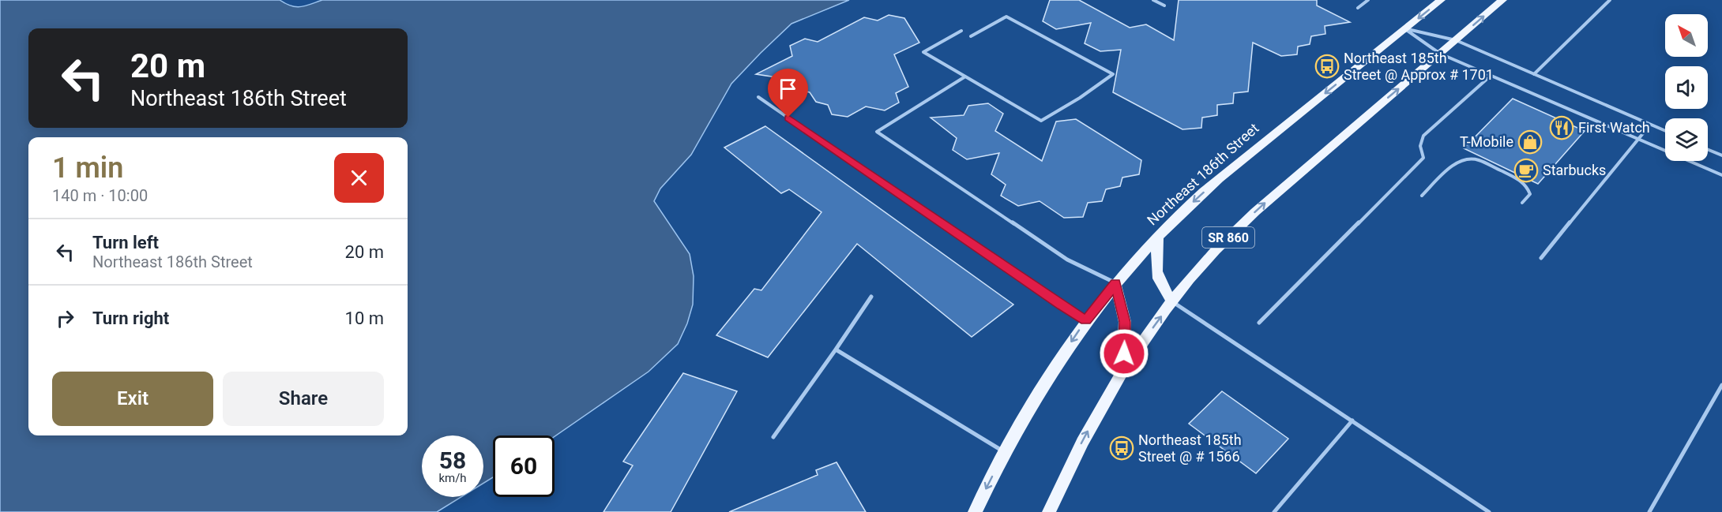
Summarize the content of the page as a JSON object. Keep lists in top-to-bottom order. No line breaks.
{"streets":{"main road":["Northeast 186th Street","SR 860"]},"places":{"bus stop":["Northeast 185th Street @ Approx # 1701","Northeast 185th Street @ # 1566"],"restaurant":["First Watch"],"shop":["T-Mobile"],"cafe":["Starbucks"]},"north":"top left","page":{"turn":["20 m","Northeast 186th Street"],"heading":["1 min","140 m · 10:00"],"list":[{"name":"Turn left","note":"Northeast 186th Street","value":"20 m"},{"name":"Turn right","value":"10 m"}],"buttons":["Exit","Share"],"speed":"58 km/h","limit":"60"}}
